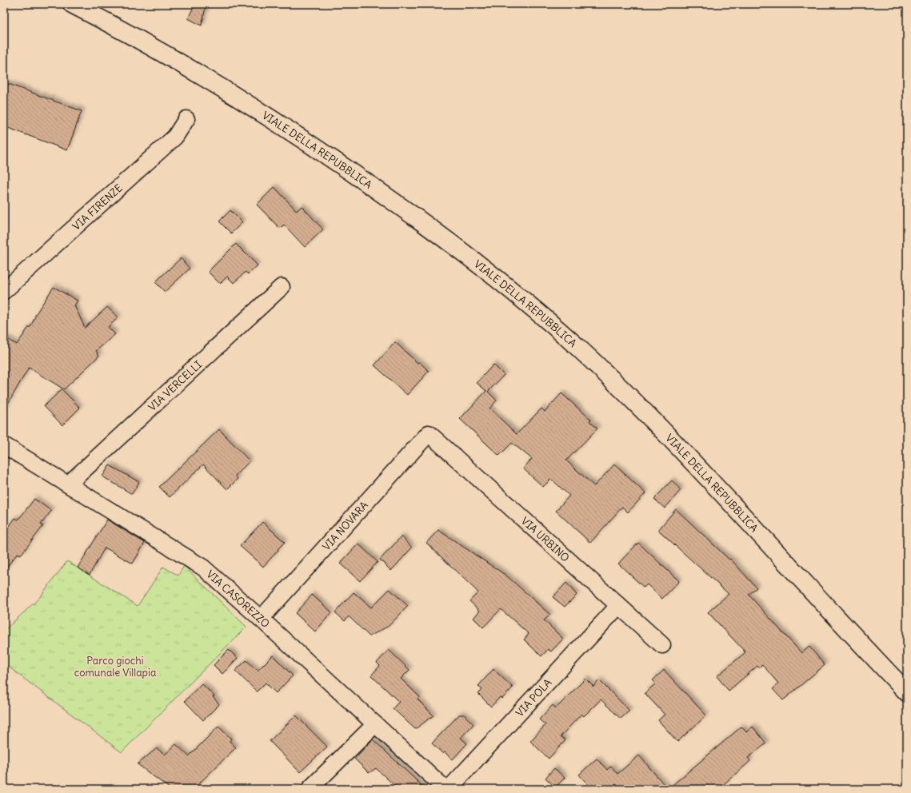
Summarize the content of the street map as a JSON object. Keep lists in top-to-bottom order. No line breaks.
{"streets":{"street":["VIALE DELLA REPUBBLICA","VIA FIRENZE","VIA VERCELLI","VIA NOVARA","VIA URBINO","VIA CASOREZZO","VIA POLA"]},"crossings":[["VIA VERCELLI","VIA CASOREZZO"],["VIA NOVARA","VIA URBINO"],["VIA NOVARA","VIA CASOREZZO"],["VIA URBINO","VIA POLA"]],"parks":["Parco giochi comunale Villapia"]}
